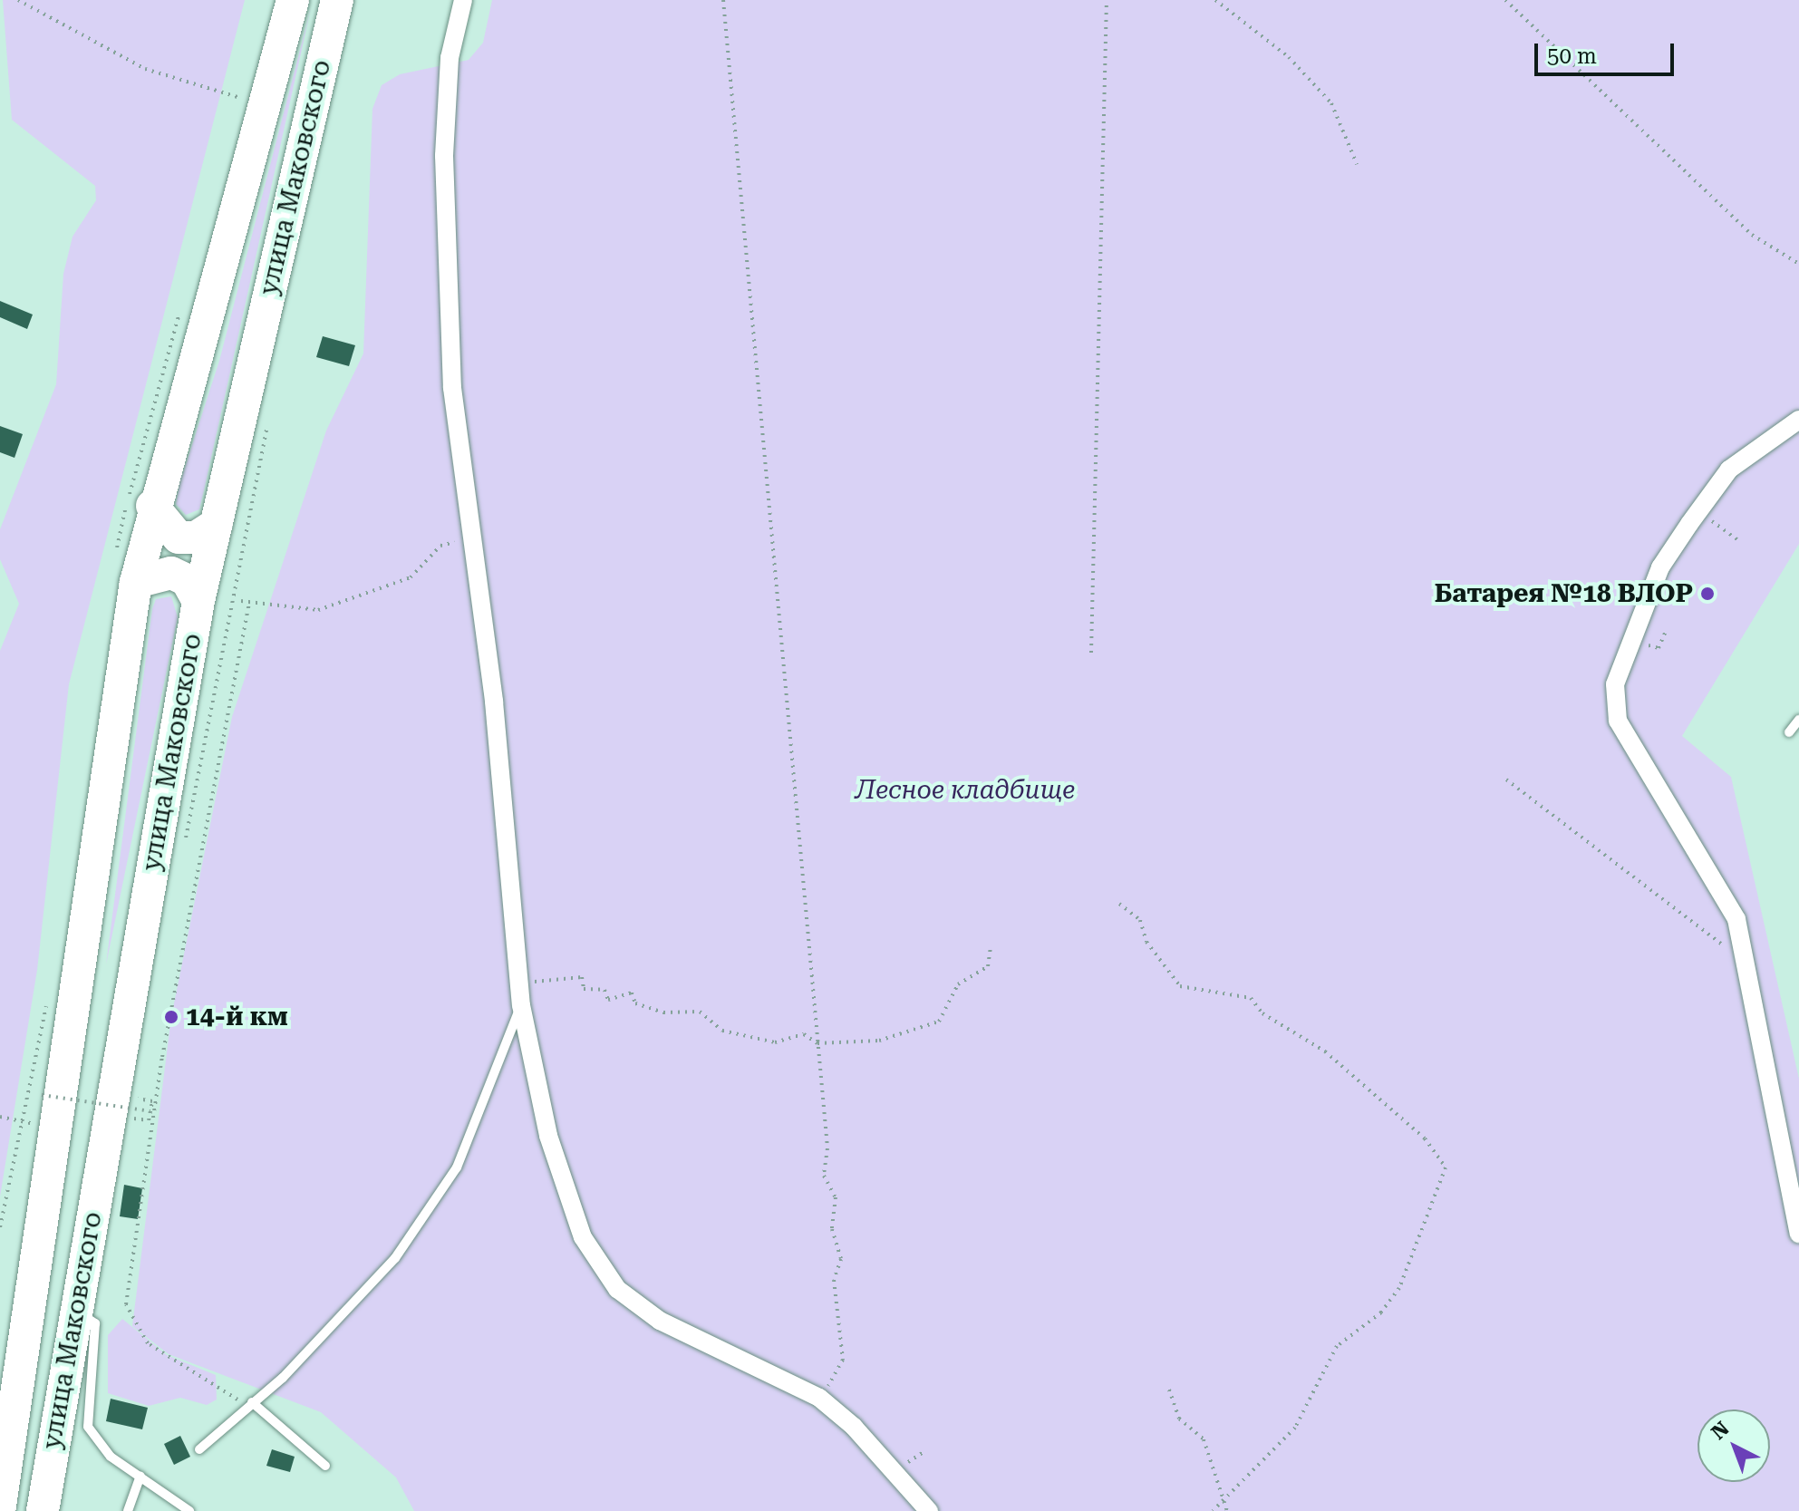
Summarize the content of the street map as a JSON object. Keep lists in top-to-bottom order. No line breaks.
{"streets":{"highway":["улица Маковского"]},"parks":["Лесное кладбище"],"places":["Батарея №18 ВЛОР","14-й км"],"scale_bar":"50 m","north":"top left"}
